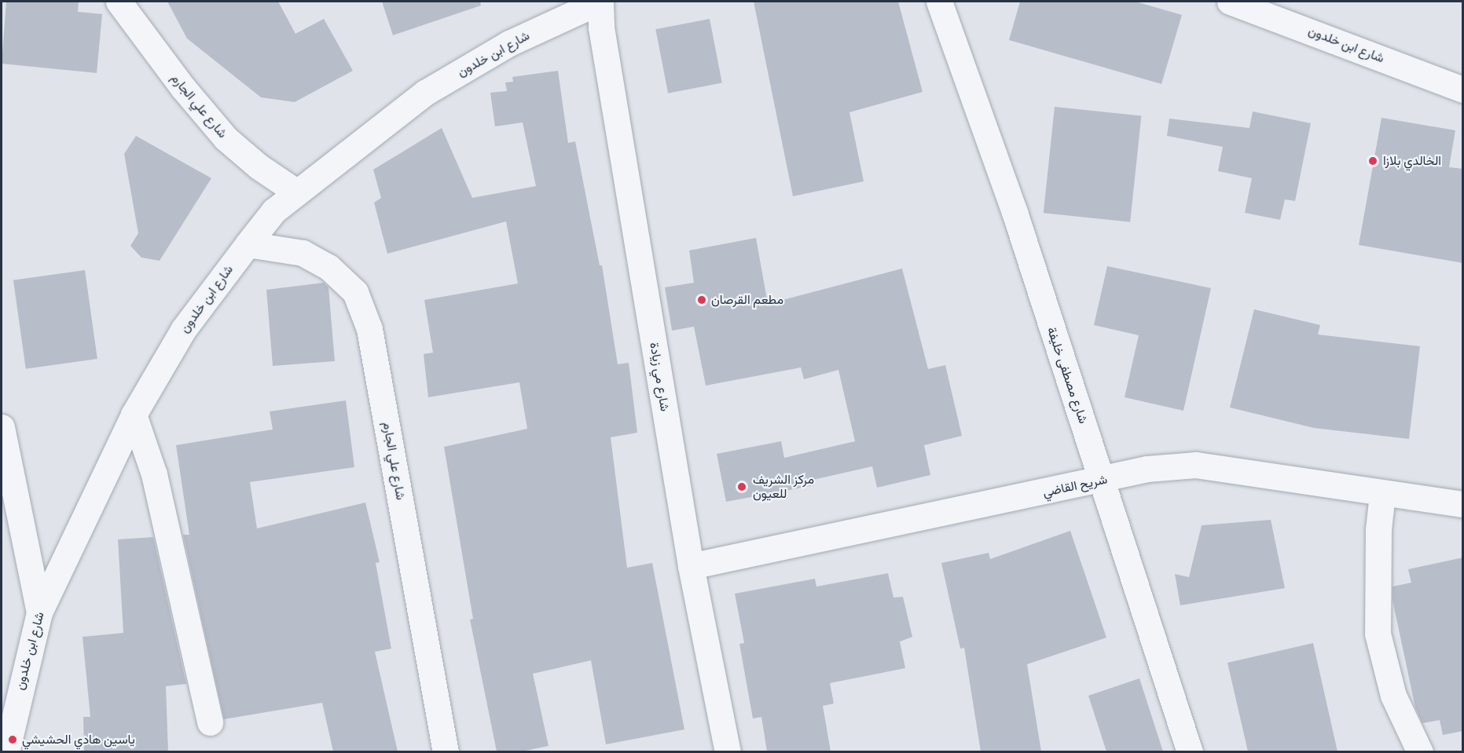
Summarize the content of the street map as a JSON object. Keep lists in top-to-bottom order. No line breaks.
{"streets":{"street":["شارع ابن خلدون","شارع علي الجارم","شارع مصطفى خليفة","شارع مي زيادة","شريح القاضي"]},"crossings":[["شارع ابن خلدون","شارع علي الجارم"],["شارع ابن خلدون","شارع مي زيادة"],["شارع مصطفى خليفة","شريح القاضي"],["شارع مي زيادة","شريح القاضي"]],"places":["الخالدي بلازا","مطعم القرصان","مركز الشريف للعيون","ياسين هادي الحشيشي"]}
